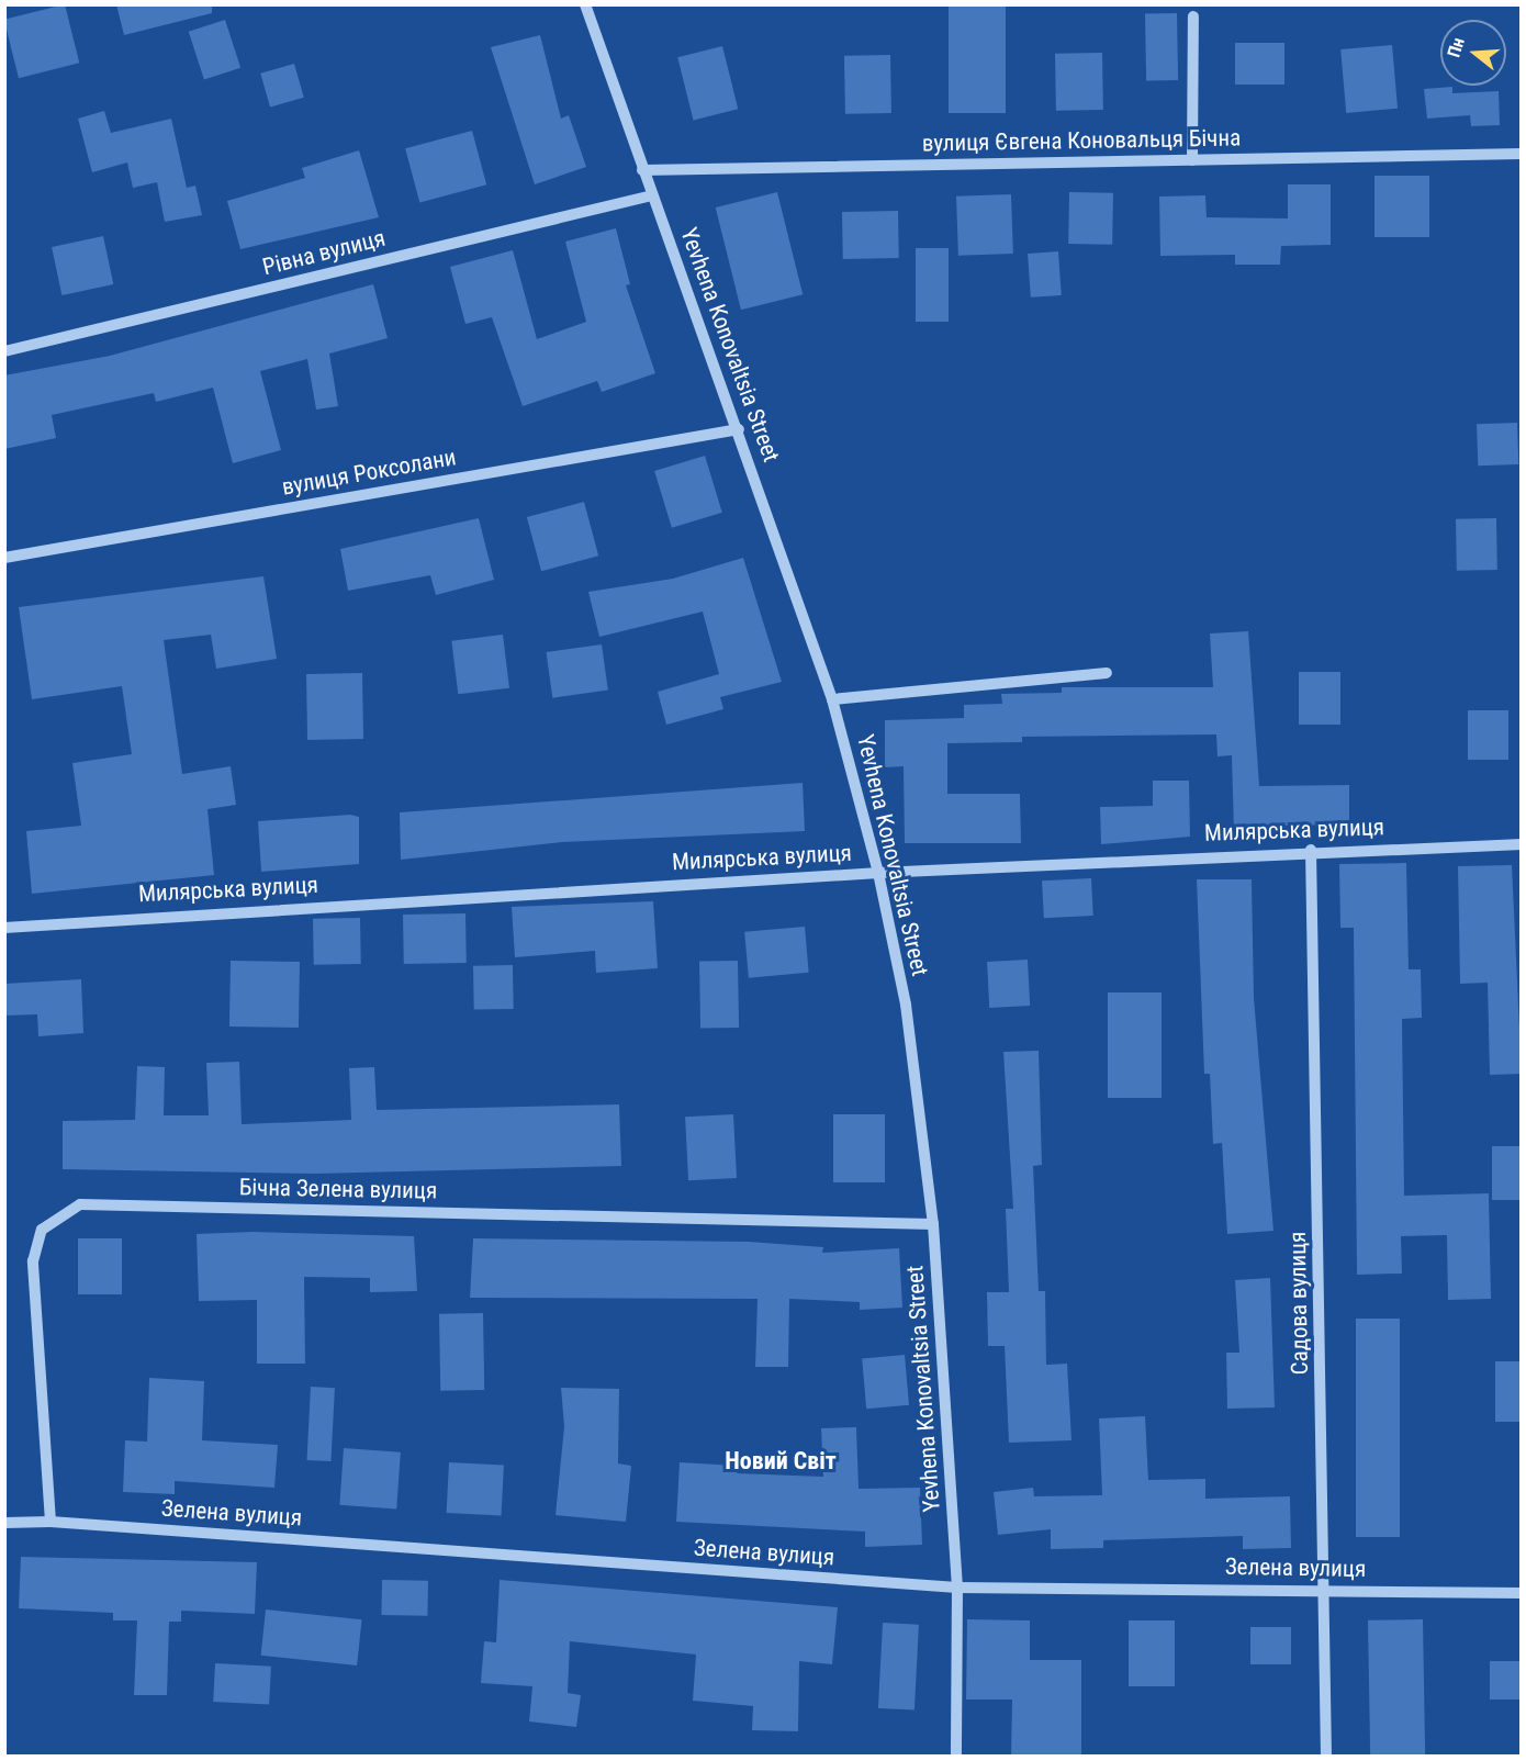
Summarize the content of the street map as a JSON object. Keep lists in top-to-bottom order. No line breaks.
{"streets":{"street":["вулиця Євгена Коновальця Бічна","Рівна вулиця","Yevhena Konovaltsia Street","вулиця Роксолани","Милярська вулиця","Бічна Зелена вулиця","Садова вулиця","Зелена вулиця"]},"crossings":[["вулиця Євгена Коновальця Бічна","Yevhena Konovaltsia Street"],["Рівна вулиця","Yevhena Konovaltsia Street"],["Yevhena Konovaltsia Street","вулиця Роксолани"],["Yevhena Konovaltsia Street","Милярська вулиця"],["Yevhena Konovaltsia Street","Бічна Зелена вулиця"],["Yevhena Konovaltsia Street","Зелена вулиця"],["Милярська вулиця","Садова вулиця"],["Бічна Зелена вулиця","Зелена вулиця"],["Садова вулиця","Зелена вулиця"]],"districts":["Новий Світ"],"north":"left"}
